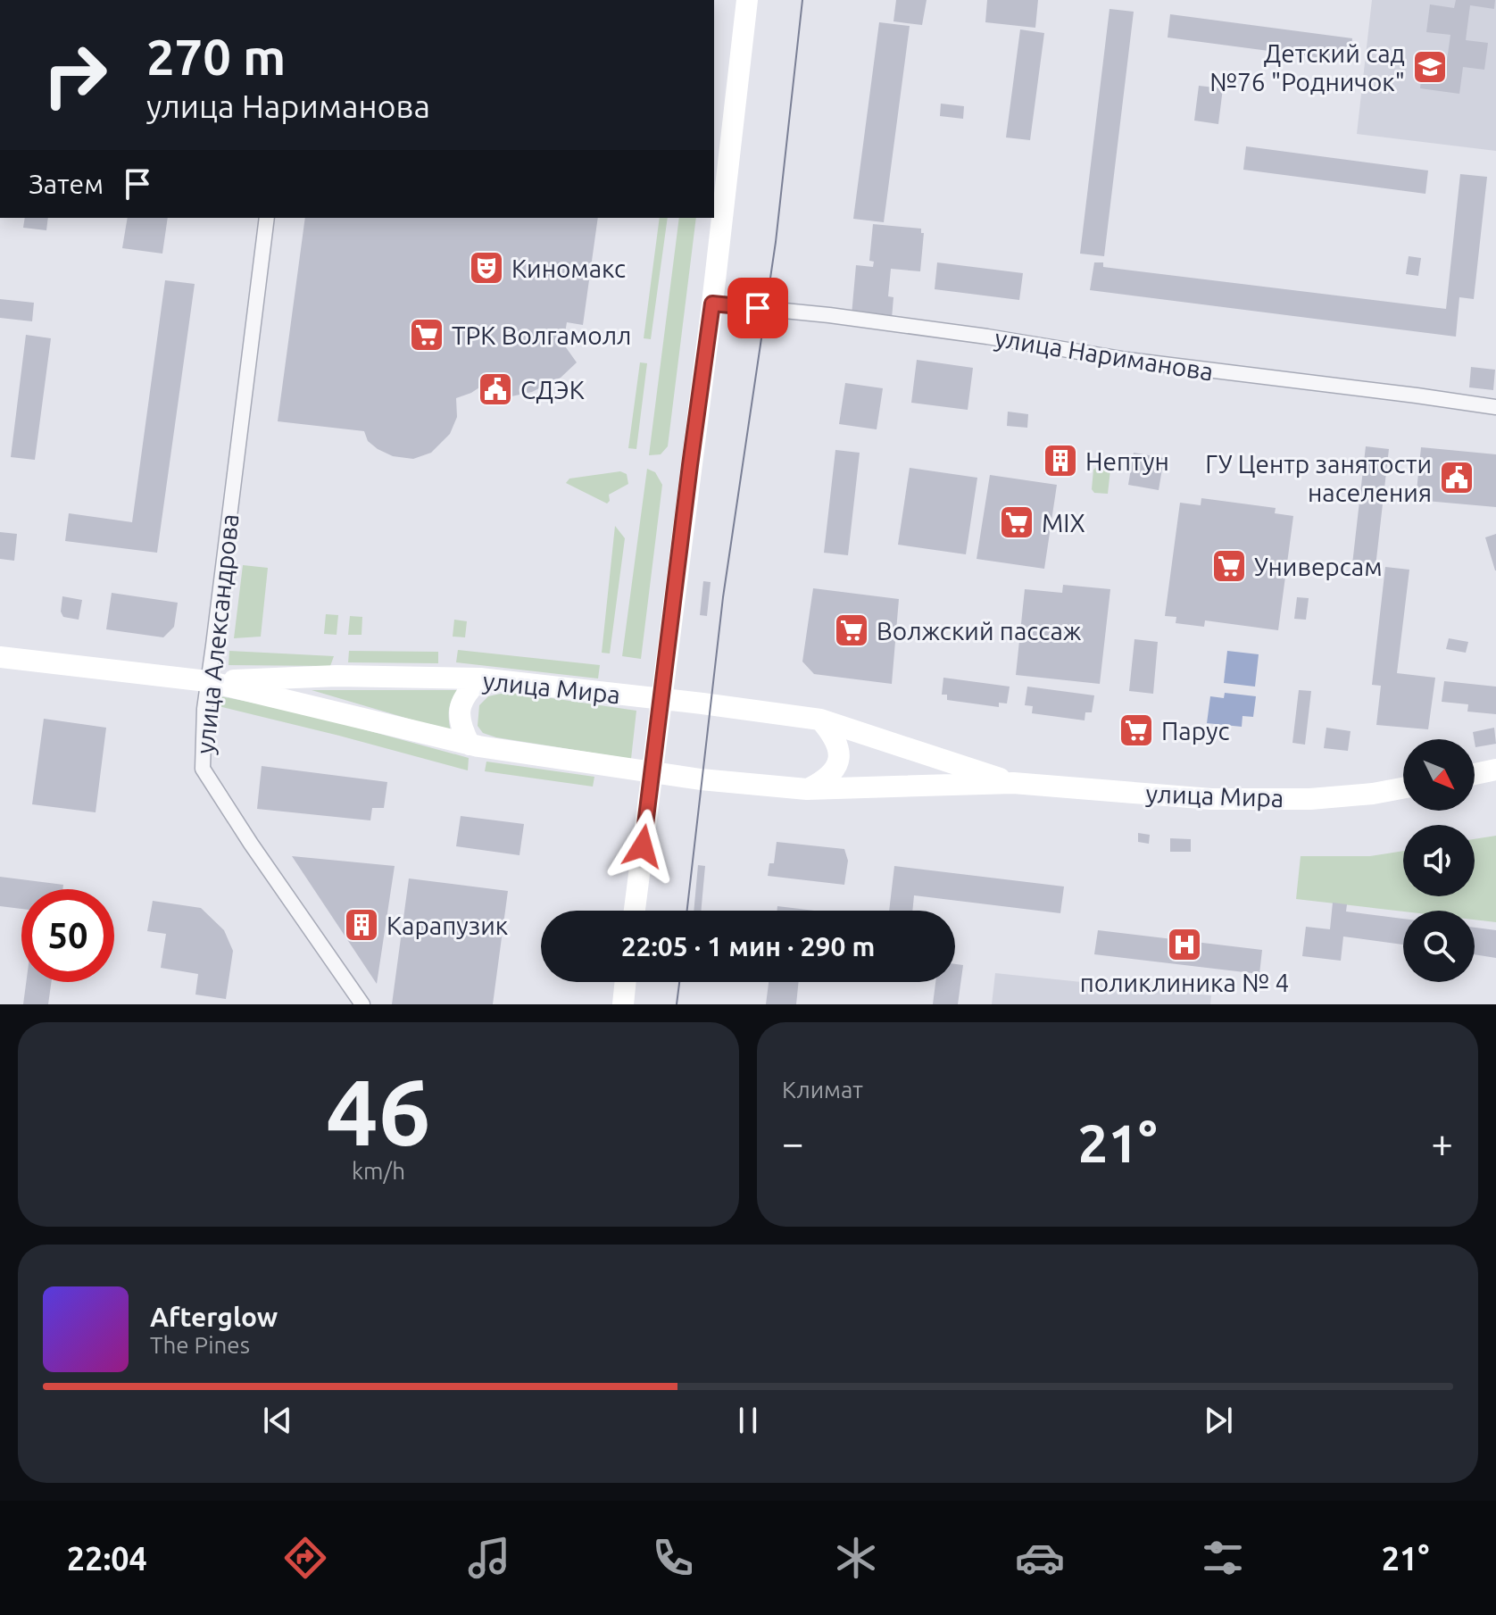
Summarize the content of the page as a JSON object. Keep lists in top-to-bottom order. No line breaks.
{"streets":{"street":["улица Нариманова","улица Александрова","улица Мира"]},"crossings":[["улица Александрова","улица Мира"]],"places":{"school or university":["Детский сад №76 \"Родничок\""],"theatre":["Киномакс"],"supermarket":["ТРК Волгамолл","MIX","Универсам","Волжский пассаж","Парус"],"public building":["СДЭК","ГУ Центр занятости населения"],"building":["Нептун","Карапузик"],"hospital":["поликлиника № 4"]},"north":"bottom right","page":{"turn":["270 m","улица Нариманова"],"then":"Затем","limit":"50","trip":"22:05 · 1 мин · 290 m","tile":[["46","km/h"],"Климат"],"heat":["−","21°","+"],"song":["Afterglow","The Pines"],"tabs":["22:04","21°"]}}
